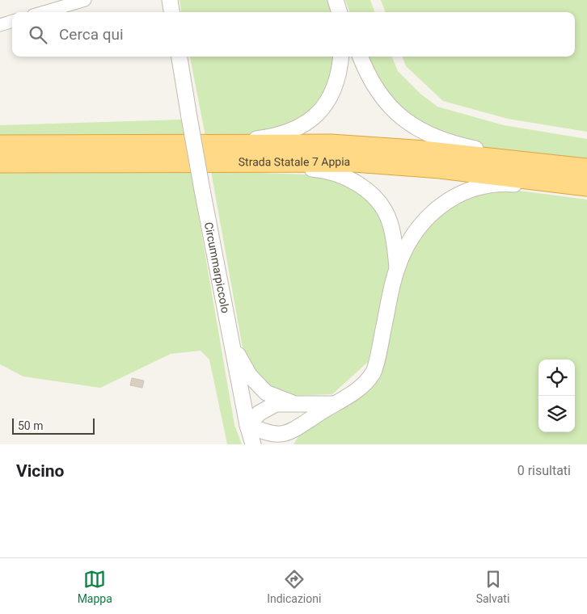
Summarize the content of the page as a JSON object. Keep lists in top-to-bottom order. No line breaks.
{"streets":{"highway":["Strada Statale 7 Appia"],"street":["Circummarpiccolo"]},"scale_bar":"50 m","page":{"search":"Cerca qui","scale":"50 m","heading":["Vicino","0 risultati"],"nav":["Mappa","Indicazioni","Salvati"]}}
